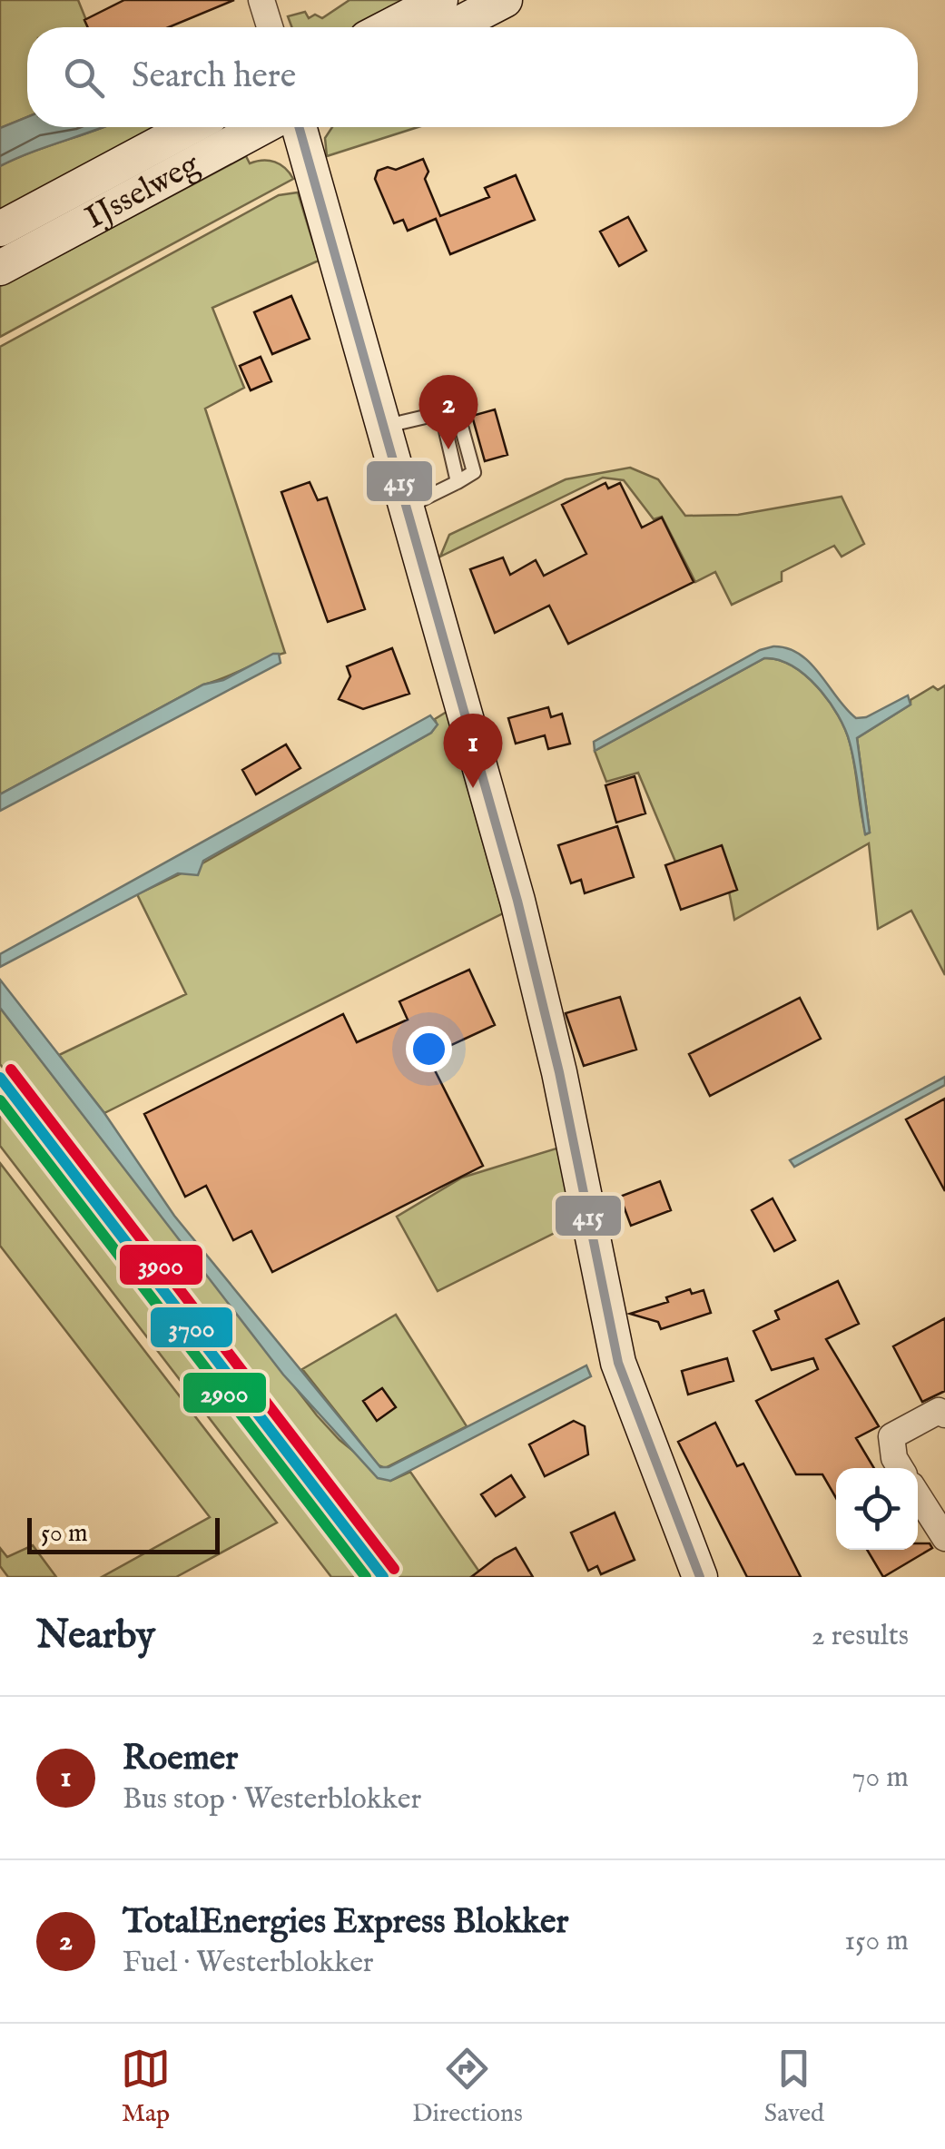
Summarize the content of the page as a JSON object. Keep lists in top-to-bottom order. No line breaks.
{"streets":{"street":["IJsselweg"]},"lines":["transit line 415","transit line 3900","transit line 3700","transit line 2900"],"scale_bar":"50 m","page":{"search":"Search here","pins":["2","1"],"scale":"50 m","heading":["Nearby","2 results"],"list":[{"mark":"1","name":"Roemer","note":"Bus stop · Westerblokker","value":"70 m"},{"mark":"2","name":"TotalEnergies Express Blokker","note":"Fuel · Westerblokker","value":"150 m"}],"nav":["Map","Directions","Saved"]}}
